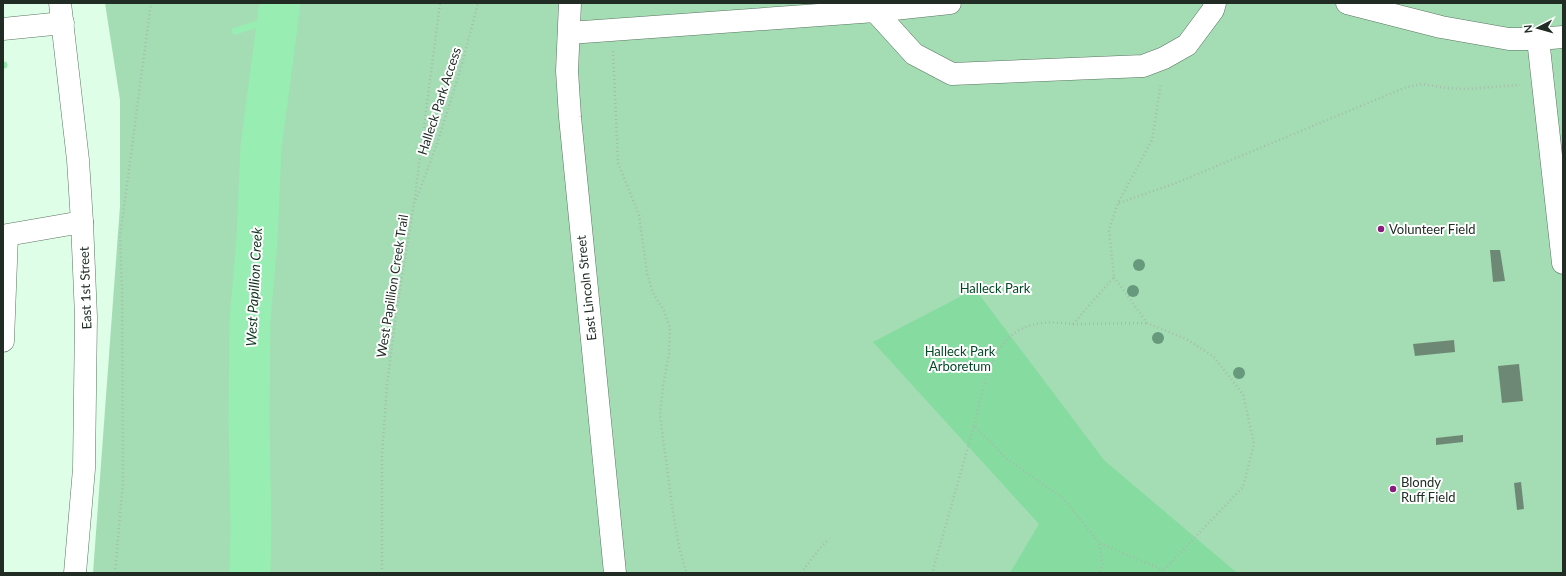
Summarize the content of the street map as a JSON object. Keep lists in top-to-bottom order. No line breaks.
{"streets":{"street":["East 1st Street","East Lincoln Street"],"path":["Halleck Park Access","West Papillion Creek Trail"]},"crossings":[["Halleck Park Access","West Papillion Creek Trail"]],"water":["West Papillion Creek"],"parks":["Halleck Park","Halleck Park Arboretum"],"places":["Volunteer Field","Blondy Ruff Field"],"north":"left"}
